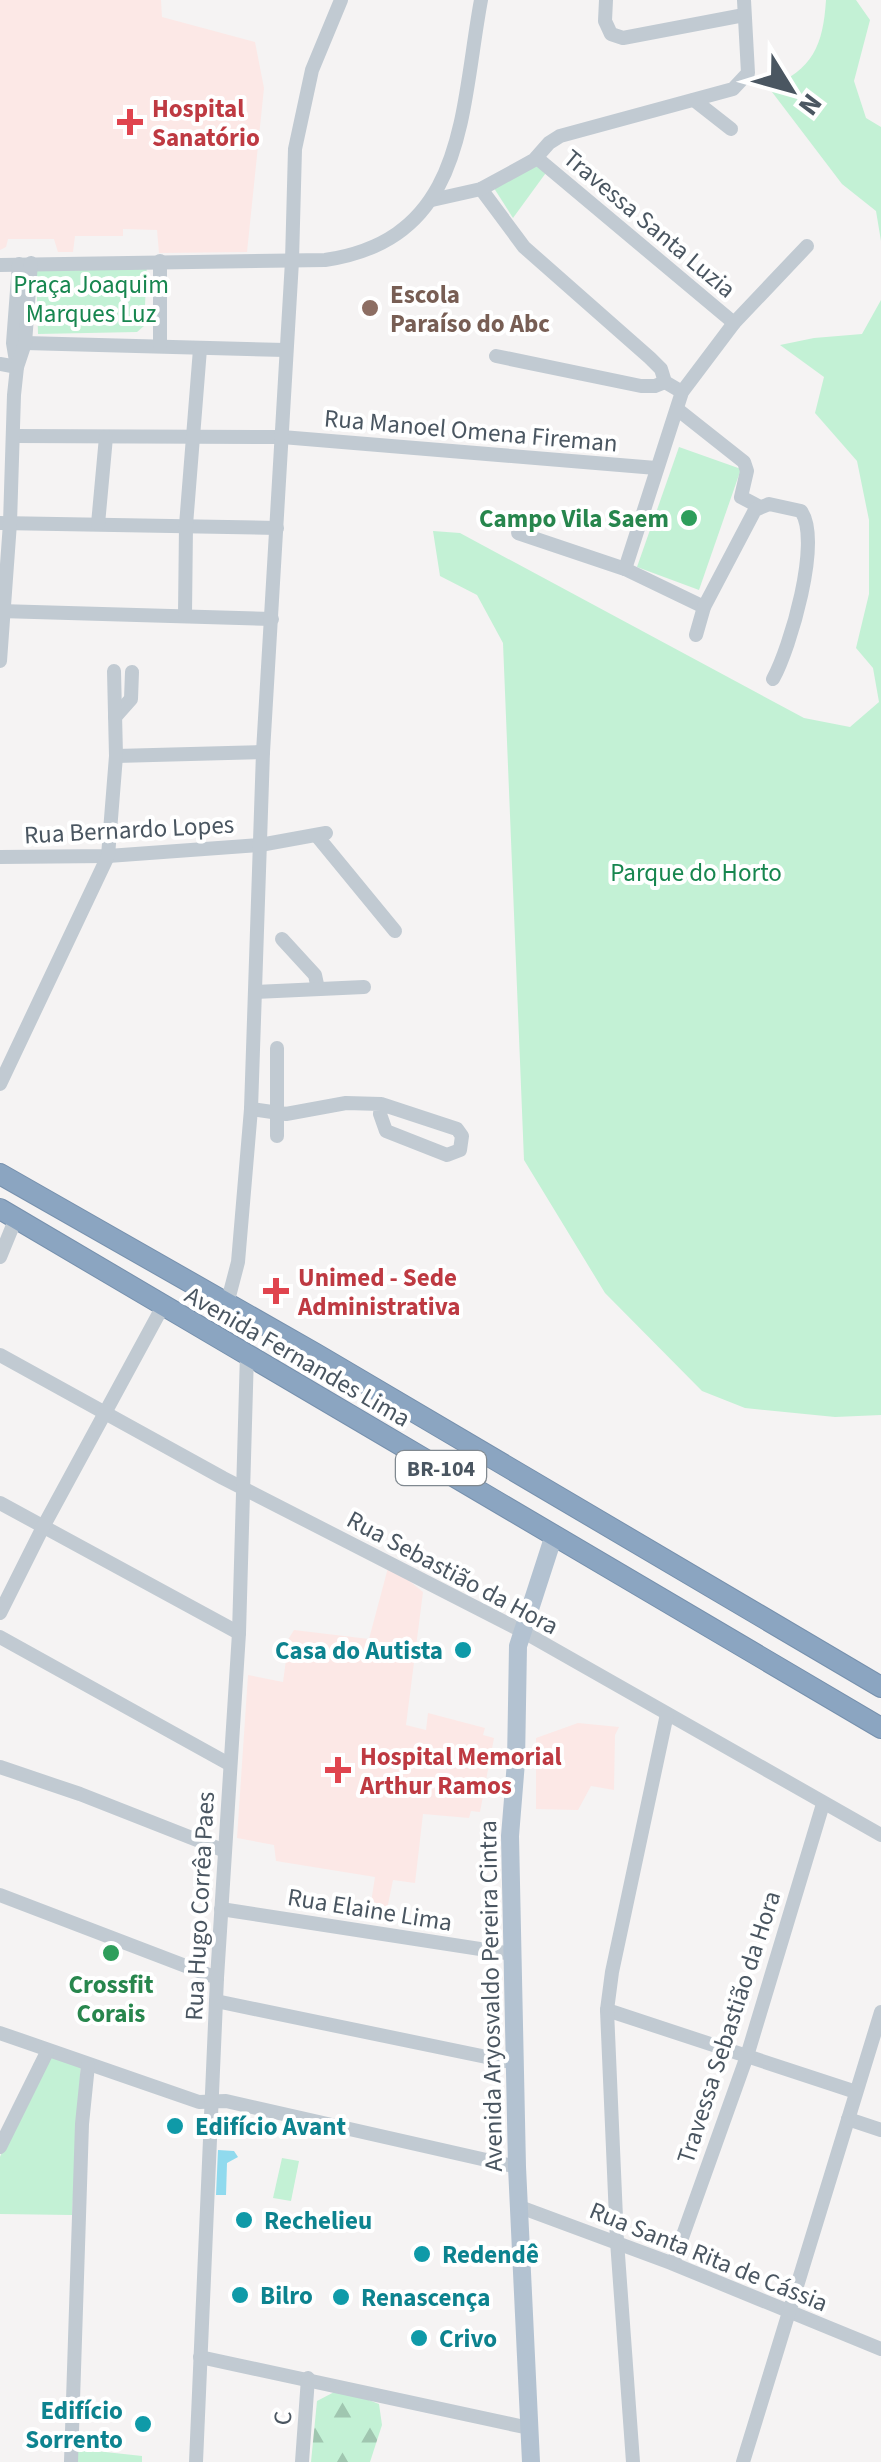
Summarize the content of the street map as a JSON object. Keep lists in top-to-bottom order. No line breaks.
{"streets":{"highway":["Avenida Fernandes Lima","BR-104"],"main road":["Avenida Aryosvaldo Pereira Cintra"],"street":["Travessa Santa Luzia","Rua Manoel Omena Fireman","Rua Bernardo Lopes","Rua Sebastião da Hora","Rua Hugo Corrêa Paes","Rua Elaine Lima","Travessa Sebastião da Hora","Rua Santa Rita de Cássia","C"]},"crossings":[["Avenida Fernandes Lima","Rua Hugo Corrêa Paes"],["Avenida Fernandes Lima","Avenida Aryosvaldo Pereira Cintra"],["Rua Sebastião da Hora","Rua Hugo Corrêa Paes"],["Rua Sebastião da Hora","Avenida Aryosvaldo Pereira Cintra"],["Rua Sebastião da Hora","Travessa Sebastião da Hora"],["Rua Hugo Corrêa Paes","Rua Elaine Lima"],["Rua Elaine Lima","Avenida Aryosvaldo Pereira Cintra"],["Avenida Aryosvaldo Pereira Cintra","Rua Santa Rita de Cássia"],["Travessa Sebastião da Hora","Rua Santa Rita de Cássia"]],"parks":["Praça Joaquim Marques Luz","Parque do Horto"],"places":{"health":["Hospital Sanatório","Unimed - Sede Administrativa","Hospital Memorial Arthur Ramos"],"other":["Escola Paraíso do Abc","Campo Vila Saem","Casa do Autista","Crossfit Corais","Edifício Avant","Rechelieu","Redendê","Bilro","Renascença","Crivo","Edifício Sorrento"]},"north":"bottom right"}
